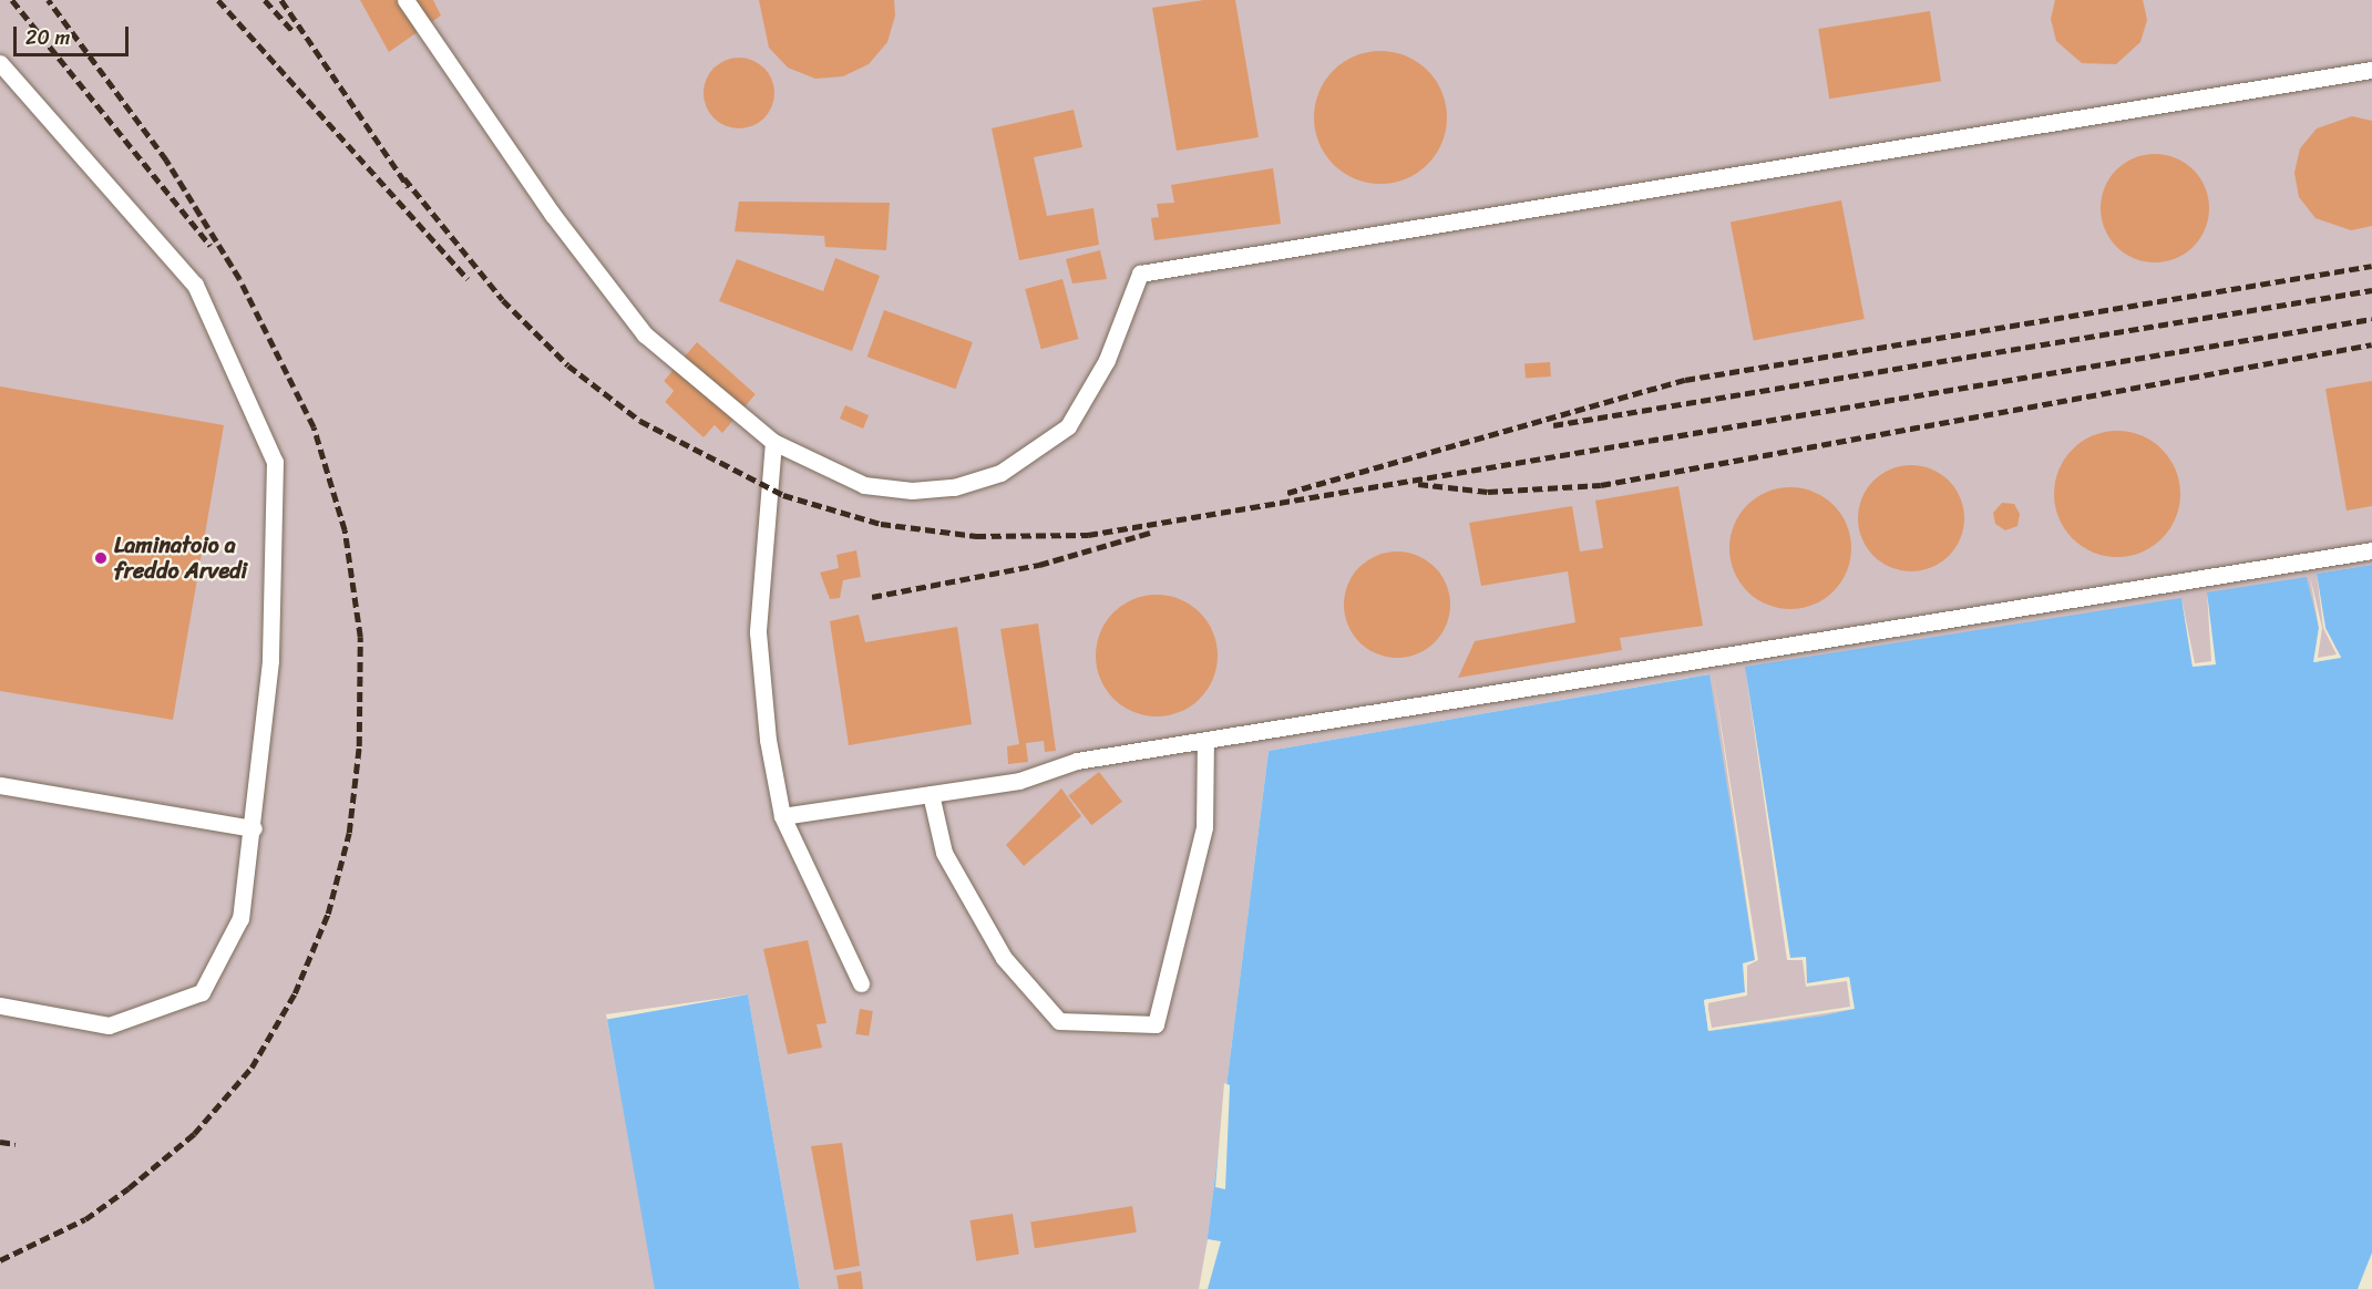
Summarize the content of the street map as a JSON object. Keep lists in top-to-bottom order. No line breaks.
{"places":["Laminatoio a freddo Arvedi"],"scale_bar":"20 m"}
